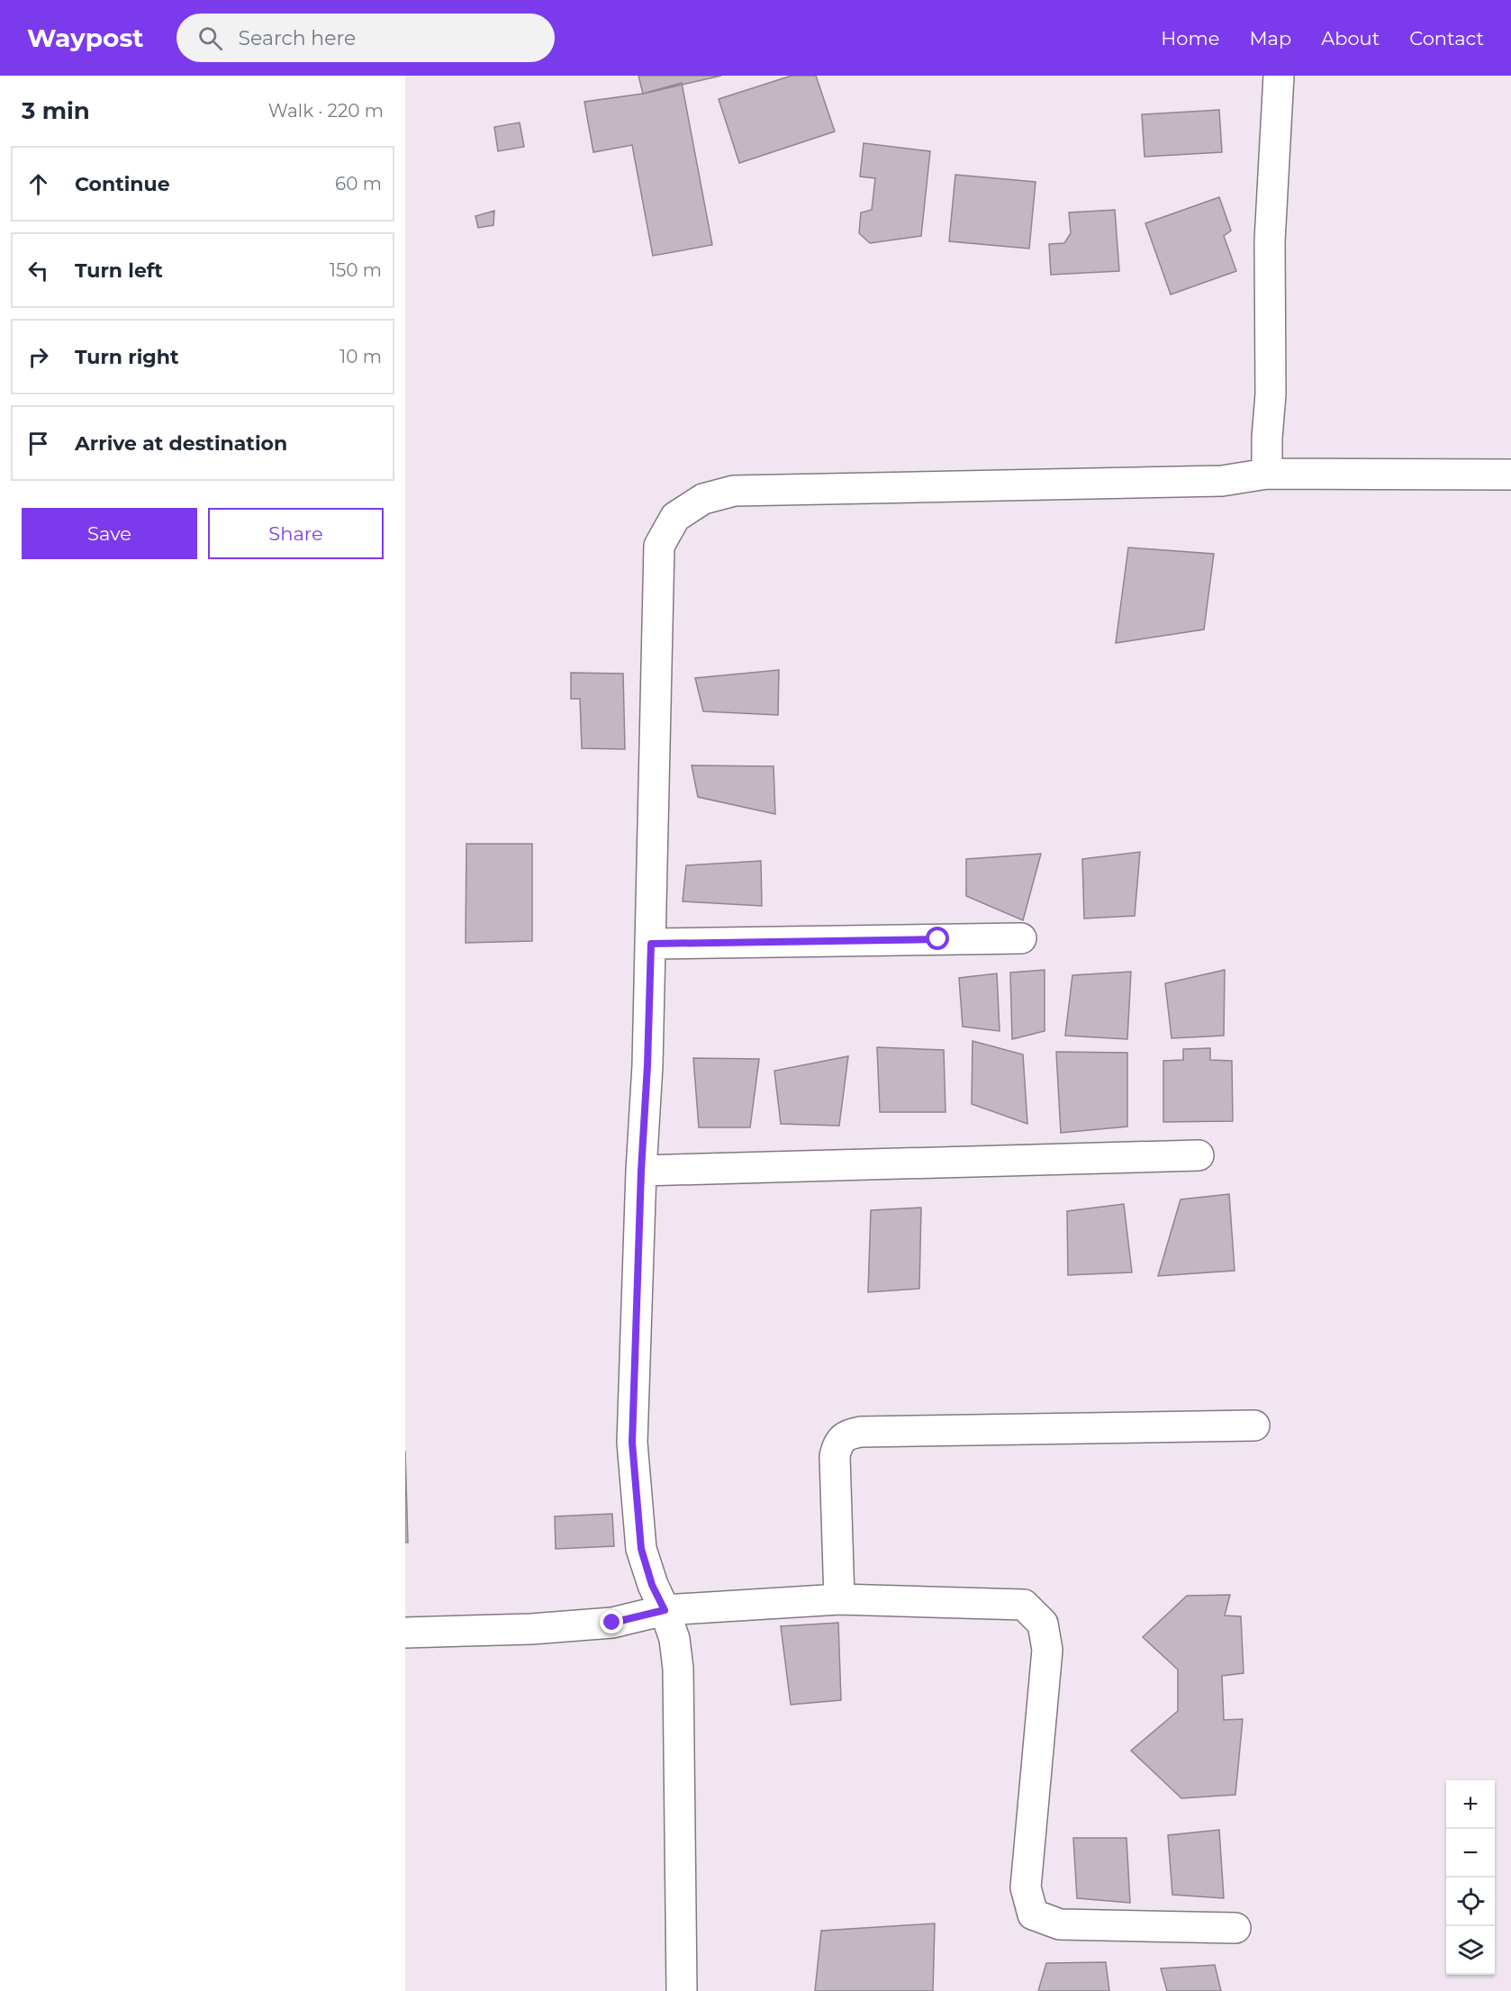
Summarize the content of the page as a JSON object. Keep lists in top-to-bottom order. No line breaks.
{"page":{"header":"Waypost","search":"Search here","nav":["Home","Map","About","Contact"],"heading":["3 min","Walk · 220 m"],"list":[["Continue","60 m"],["Turn left","150 m"],["Turn right","10 m"],"Arrive at destination"],"buttons":["Save","Share"],"map_buttons":["+","−"]}}
